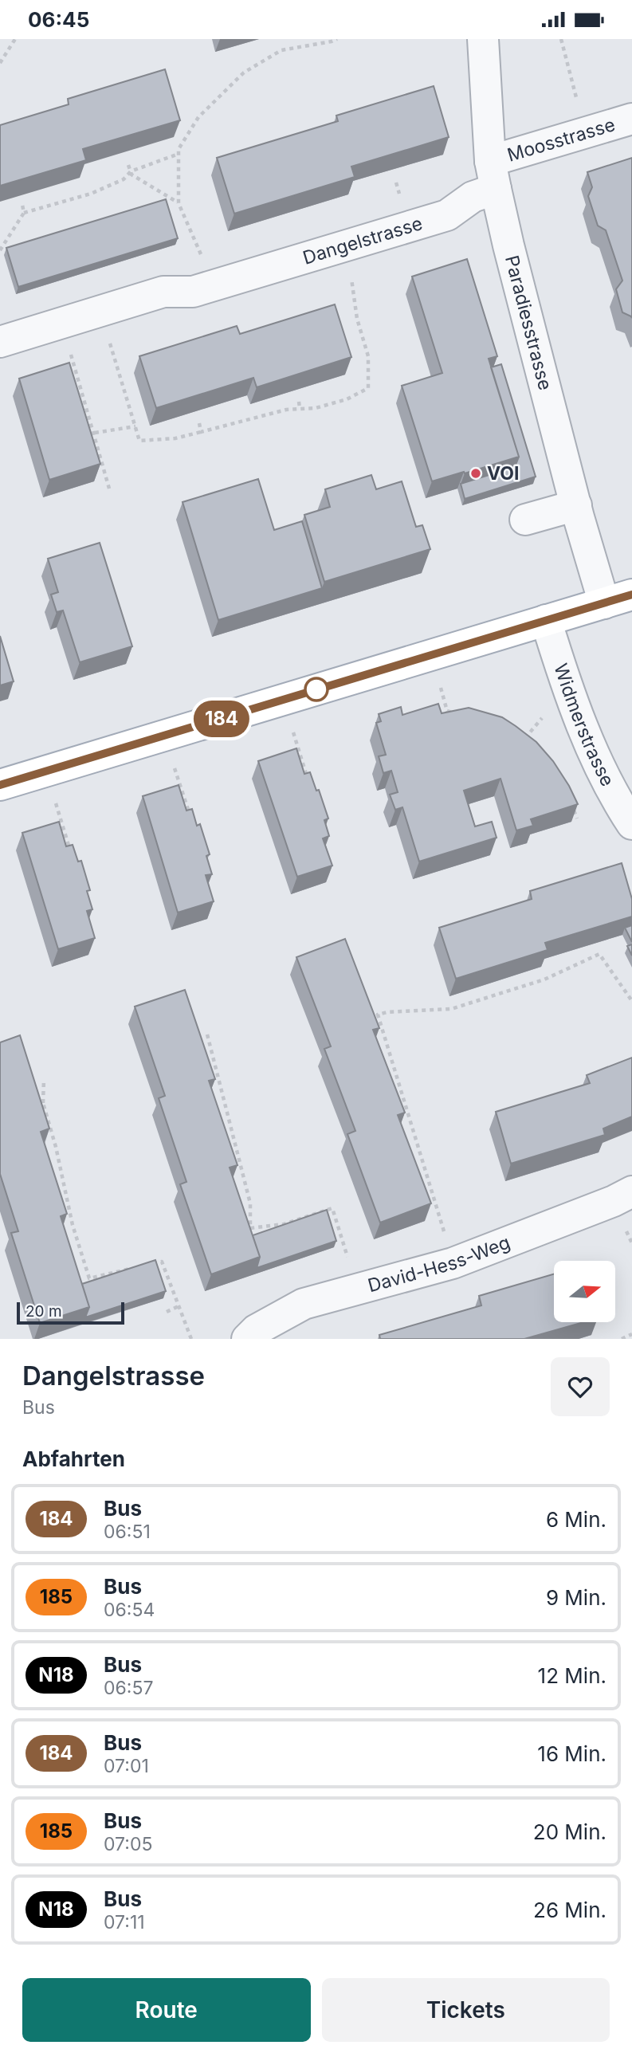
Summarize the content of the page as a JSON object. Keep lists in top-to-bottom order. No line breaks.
{"streets":{"street":["Moosstrasse","Dangelstrasse","Paradiesstrasse","Widmerstrasse","David-Hess-Weg"]},"crossings":[["Moosstrasse","Dangelstrasse"],["Moosstrasse","Paradiesstrasse"],["Dangelstrasse","Paradiesstrasse"]],"places":["VOI"],"lines":["bus line 184"],"scale_bar":"20 m","north":"right","page":{"status":"06:45","on_map":"184","scale":"20 m","heading":[["Dangelstrasse","Bus"],"Abfahrten"],"list":[{"mark":"184","name":"Bus","note":"06:51","value":"6 Min."},{"mark":"185","name":"Bus","note":"06:54","value":"9 Min."},{"mark":"N18","name":"Bus","note":"06:57","value":"12 Min."},{"mark":"184","name":"Bus","note":"07:01","value":"16 Min."},{"mark":"185","name":"Bus","note":"07:05","value":"20 Min."},{"mark":"N18","name":"Bus","note":"07:11","value":"26 Min."}],"buttons":["Route","Tickets"]}}
